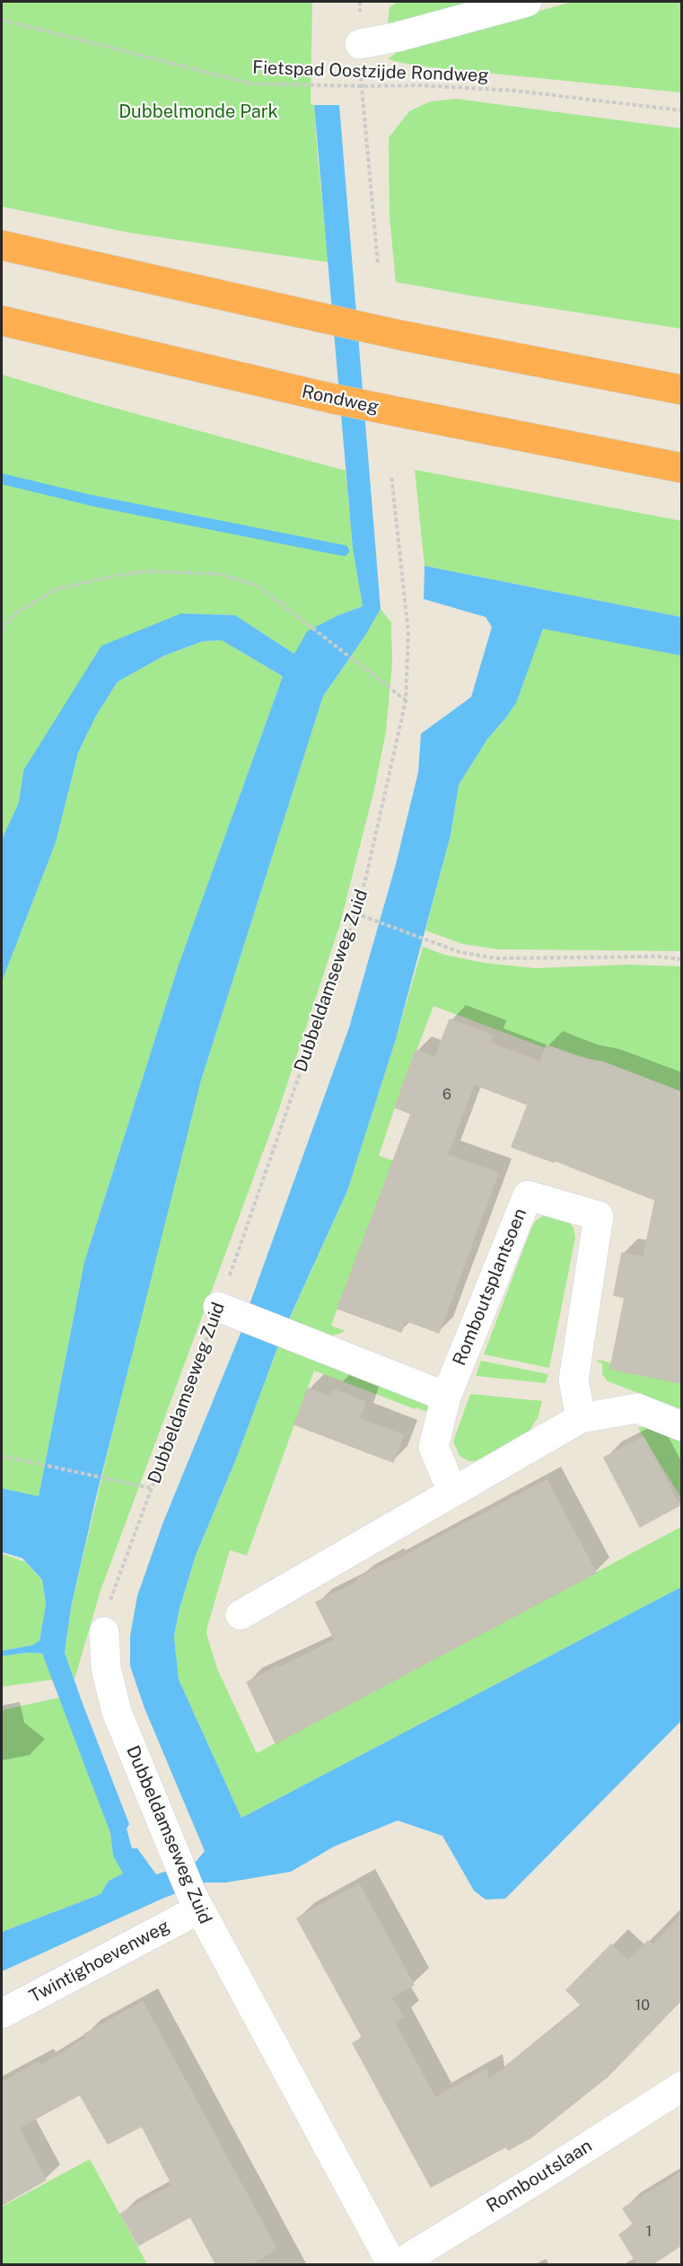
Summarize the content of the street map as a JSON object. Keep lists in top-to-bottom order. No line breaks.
{"streets":{"highway":["Rondweg"],"street":["Dubbeldamseweg Zuid","Romboutsplantsoen","Twintighoevenweg","Romboutslaan"],"path":["Fietspad Oostzijde Rondweg"]},"crossings":[["Dubbeldamseweg Zuid","Twintighoevenweg"]],"parks":["Dubbelmonde Park"],"house_numbers":["6","10","1"]}
